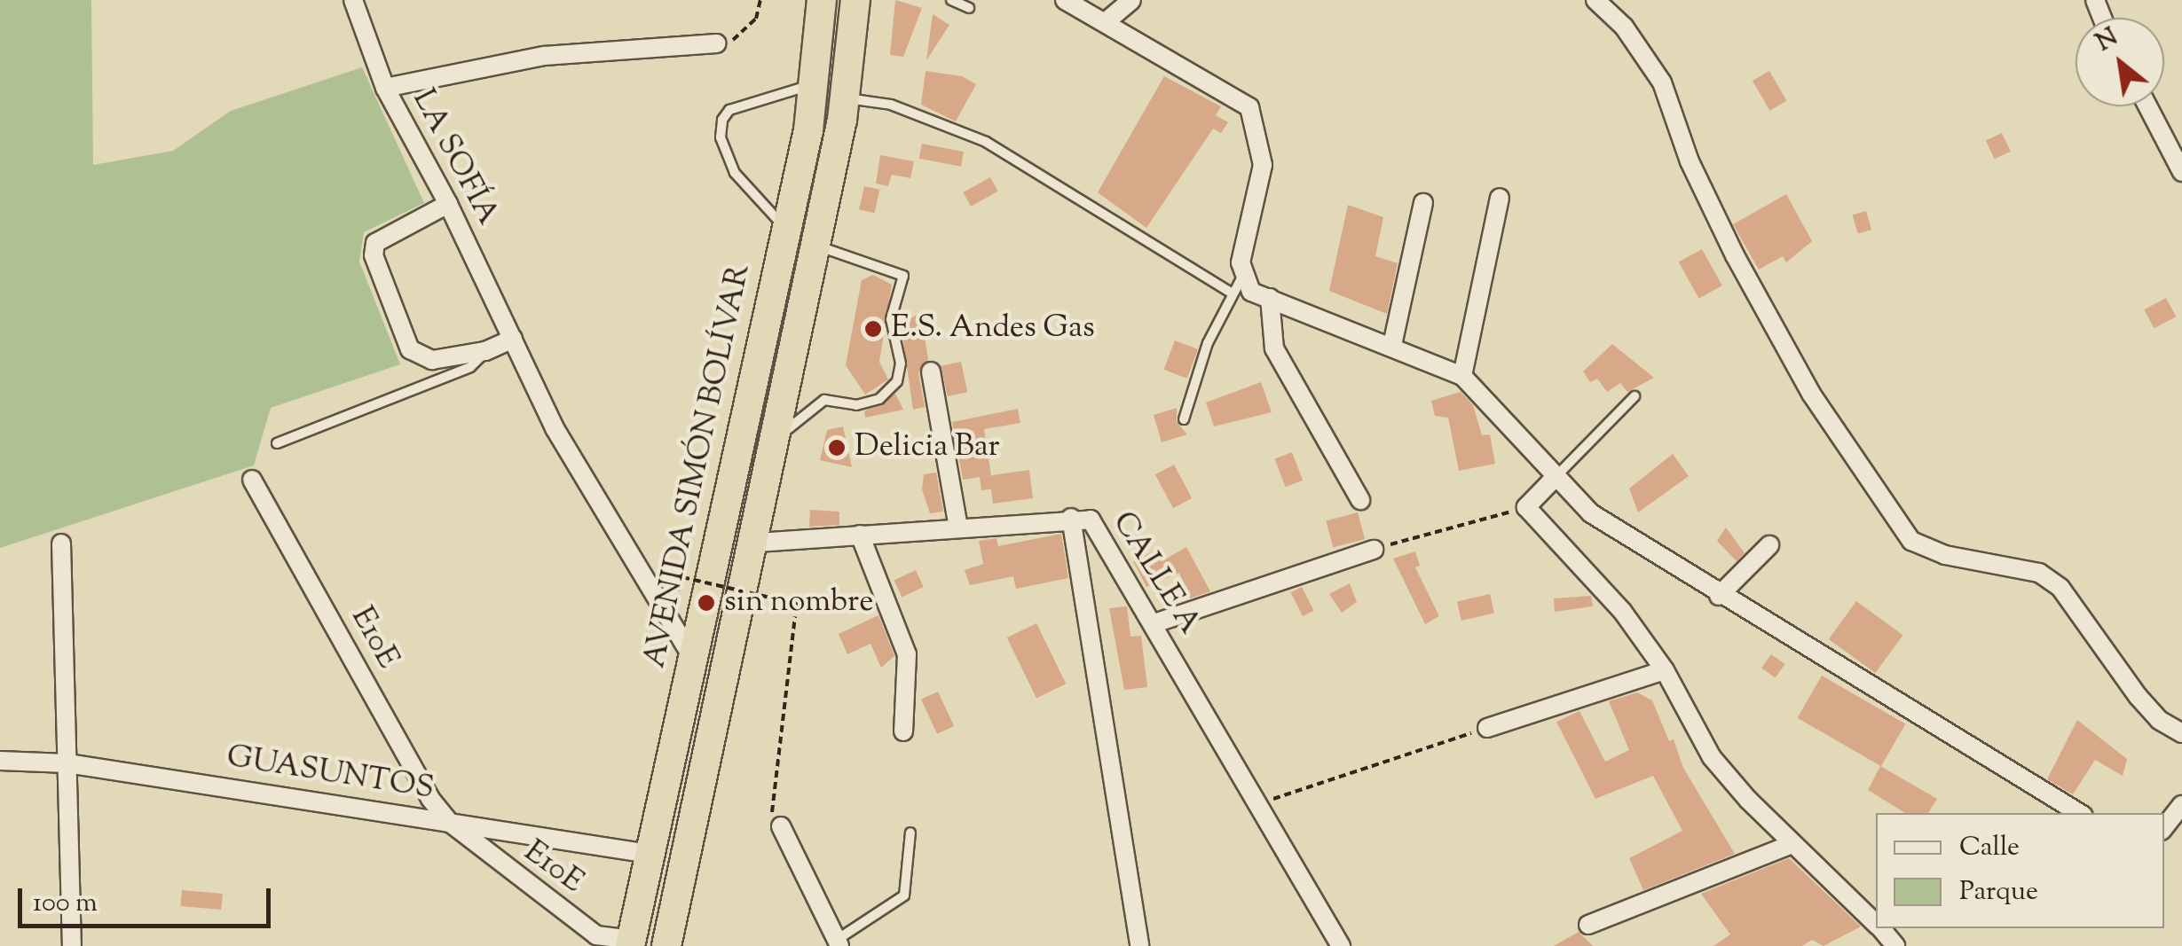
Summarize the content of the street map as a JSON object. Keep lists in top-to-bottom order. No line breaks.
{"streets":{"highway":["AVENIDA SIMÓN BOLÍVAR"],"street":["LA SOFÍA","CALLE A","E10E","GUASUNTOS"]},"crossings":[["LA SOFÍA","AVENIDA SIMÓN BOLÍVAR"],["AVENIDA SIMÓN BOLÍVAR","E10E"],["AVENIDA SIMÓN BOLÍVAR","GUASUNTOS"],["E10E","GUASUNTOS"]],"places":["E.S. Andes Gas","Delicia Bar","sin nombre"],"legend":["Calle","Parque"],"scale_bar":"100 m","north":"top left"}
